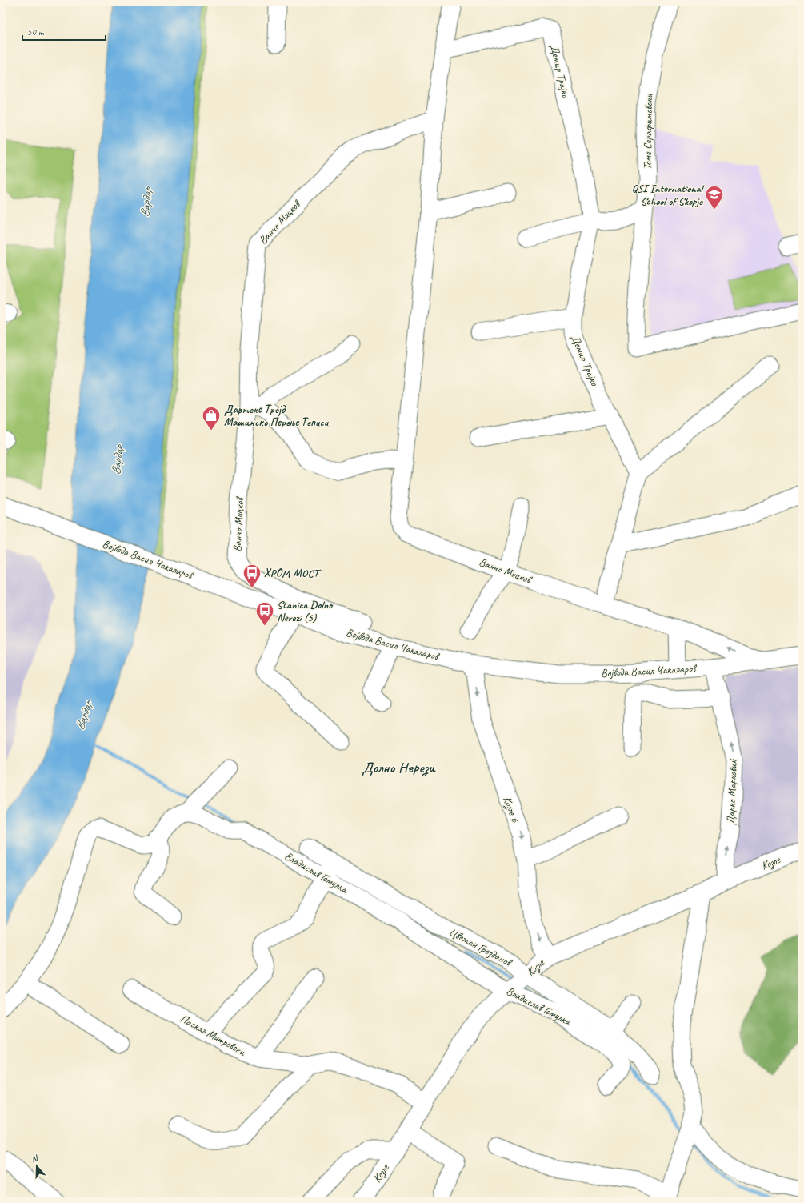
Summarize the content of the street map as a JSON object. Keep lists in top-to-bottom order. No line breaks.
{"streets":{"street":["Демир Трајко","Томе Серафимовски","Ванчо Мицков","Војвода Васил Чакаларов","Дарко Марковиќ","Козле 6","Козле","Владислав Гомулка","Цветан Грозданов","Паскал Митревски"]},"crossings":[["Демир Трајко","Ванчо Мицков"],["Ванчо Мицков","Војвода Васил Чакаларов"],["Војвода Васил Чакаларов","Дарко Марковиќ"],["Војвода Васил Чакаларов","Козле 6"],["Дарко Марковиќ","Козле"],["Козле 6","Козле"],["Козле","Владислав Гомулка"],["Козле","Цветан Грозданов"],["Козле","Паскал Митревски"],["Владислав Гомулка","Цветан Грозданов"]],"one_way":["Дарко Марковиќ","Козле 6"],"districts":["Долно Нерези"],"water":["Вардар"],"places":{"school or university":["QSI International School of Skopje"],"shop":["Дартекс Трејд Машинско Перење Теписи"],"bus stop":["ХРОМ МОСТ","Stanica Dolno Nerezi (5)"]},"scale_bar":"50 m","north":"top"}
